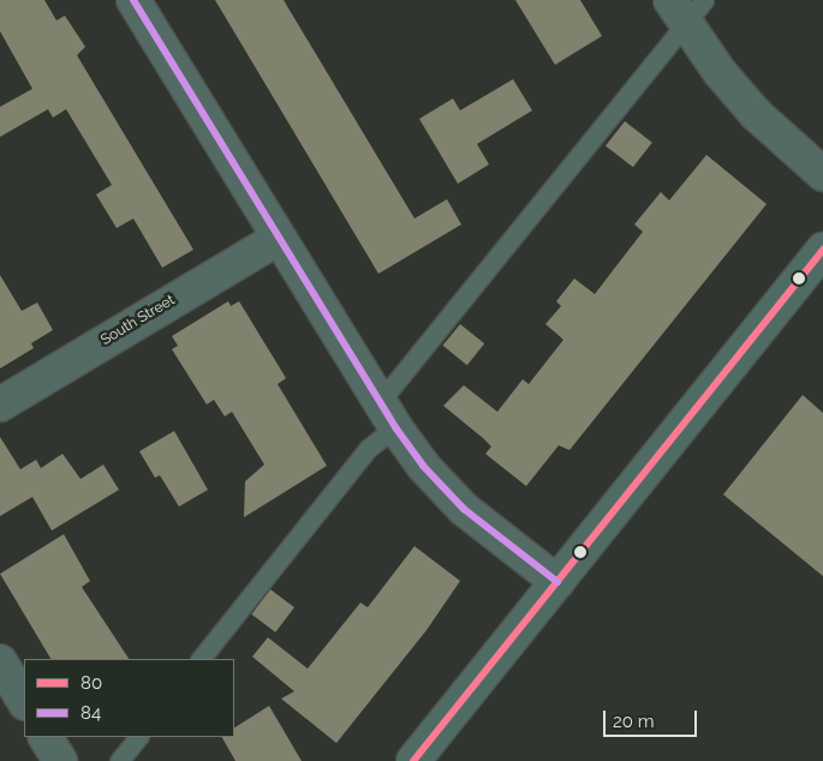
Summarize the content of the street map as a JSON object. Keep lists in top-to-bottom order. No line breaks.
{"streets":{"street":["South Street"]},"lines":["transit line 84","transit line 80"],"legend":["80","84"],"scale_bar":"20 m"}
